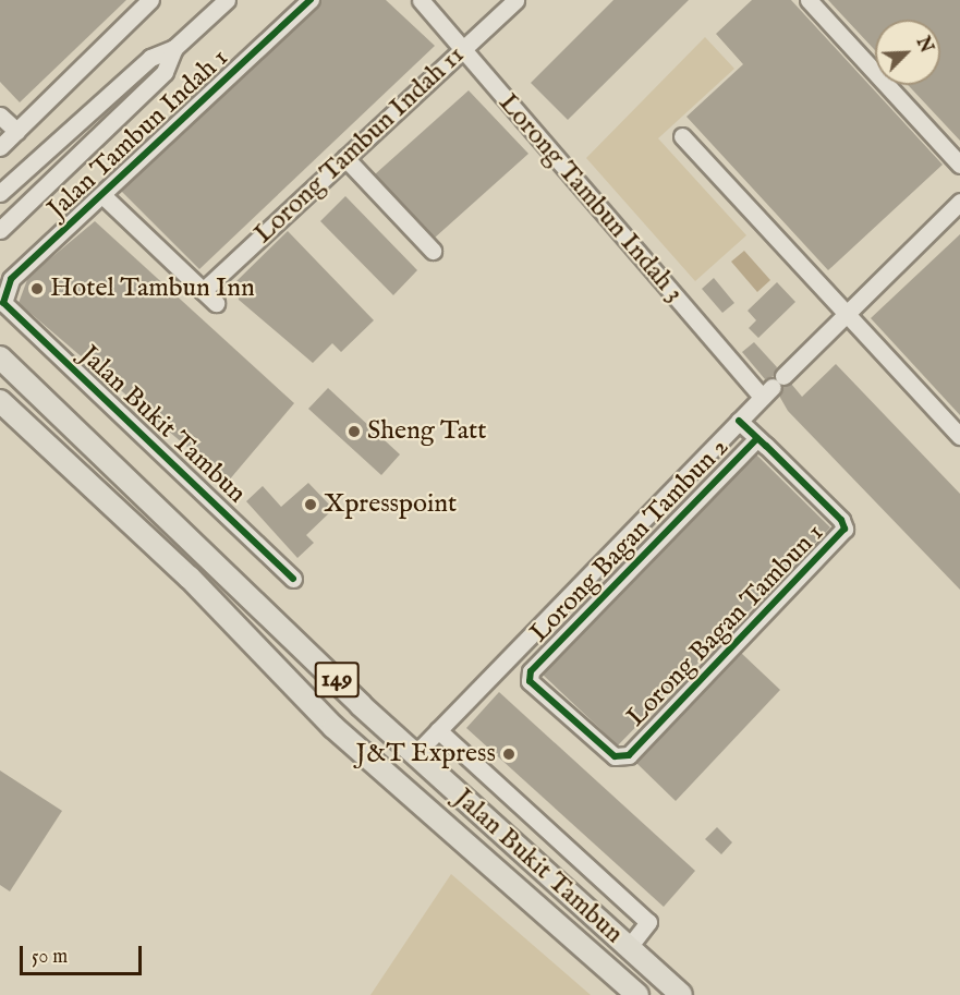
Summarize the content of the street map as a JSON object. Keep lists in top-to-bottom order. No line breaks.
{"streets":{"main road":["Jalan Bukit Tambun","149"],"street":["Jalan Tambun Indah 1","Lorong Tambun Indah 11","Lorong Tambun Indah 3","Lorong Bagan Tambun 2","Lorong Bagan Tambun 1"]},"crossings":[["Jalan Tambun Indah 1","Jalan Bukit Tambun"],["Lorong Tambun Indah 11","Lorong Tambun Indah 3"],["Lorong Bagan Tambun 2","Lorong Bagan Tambun 1"]],"places":["Hotel Tambun Inn","Sheng Tatt","Xpresspoint","J&T Express"],"scale_bar":"50 m","north":"top right"}
